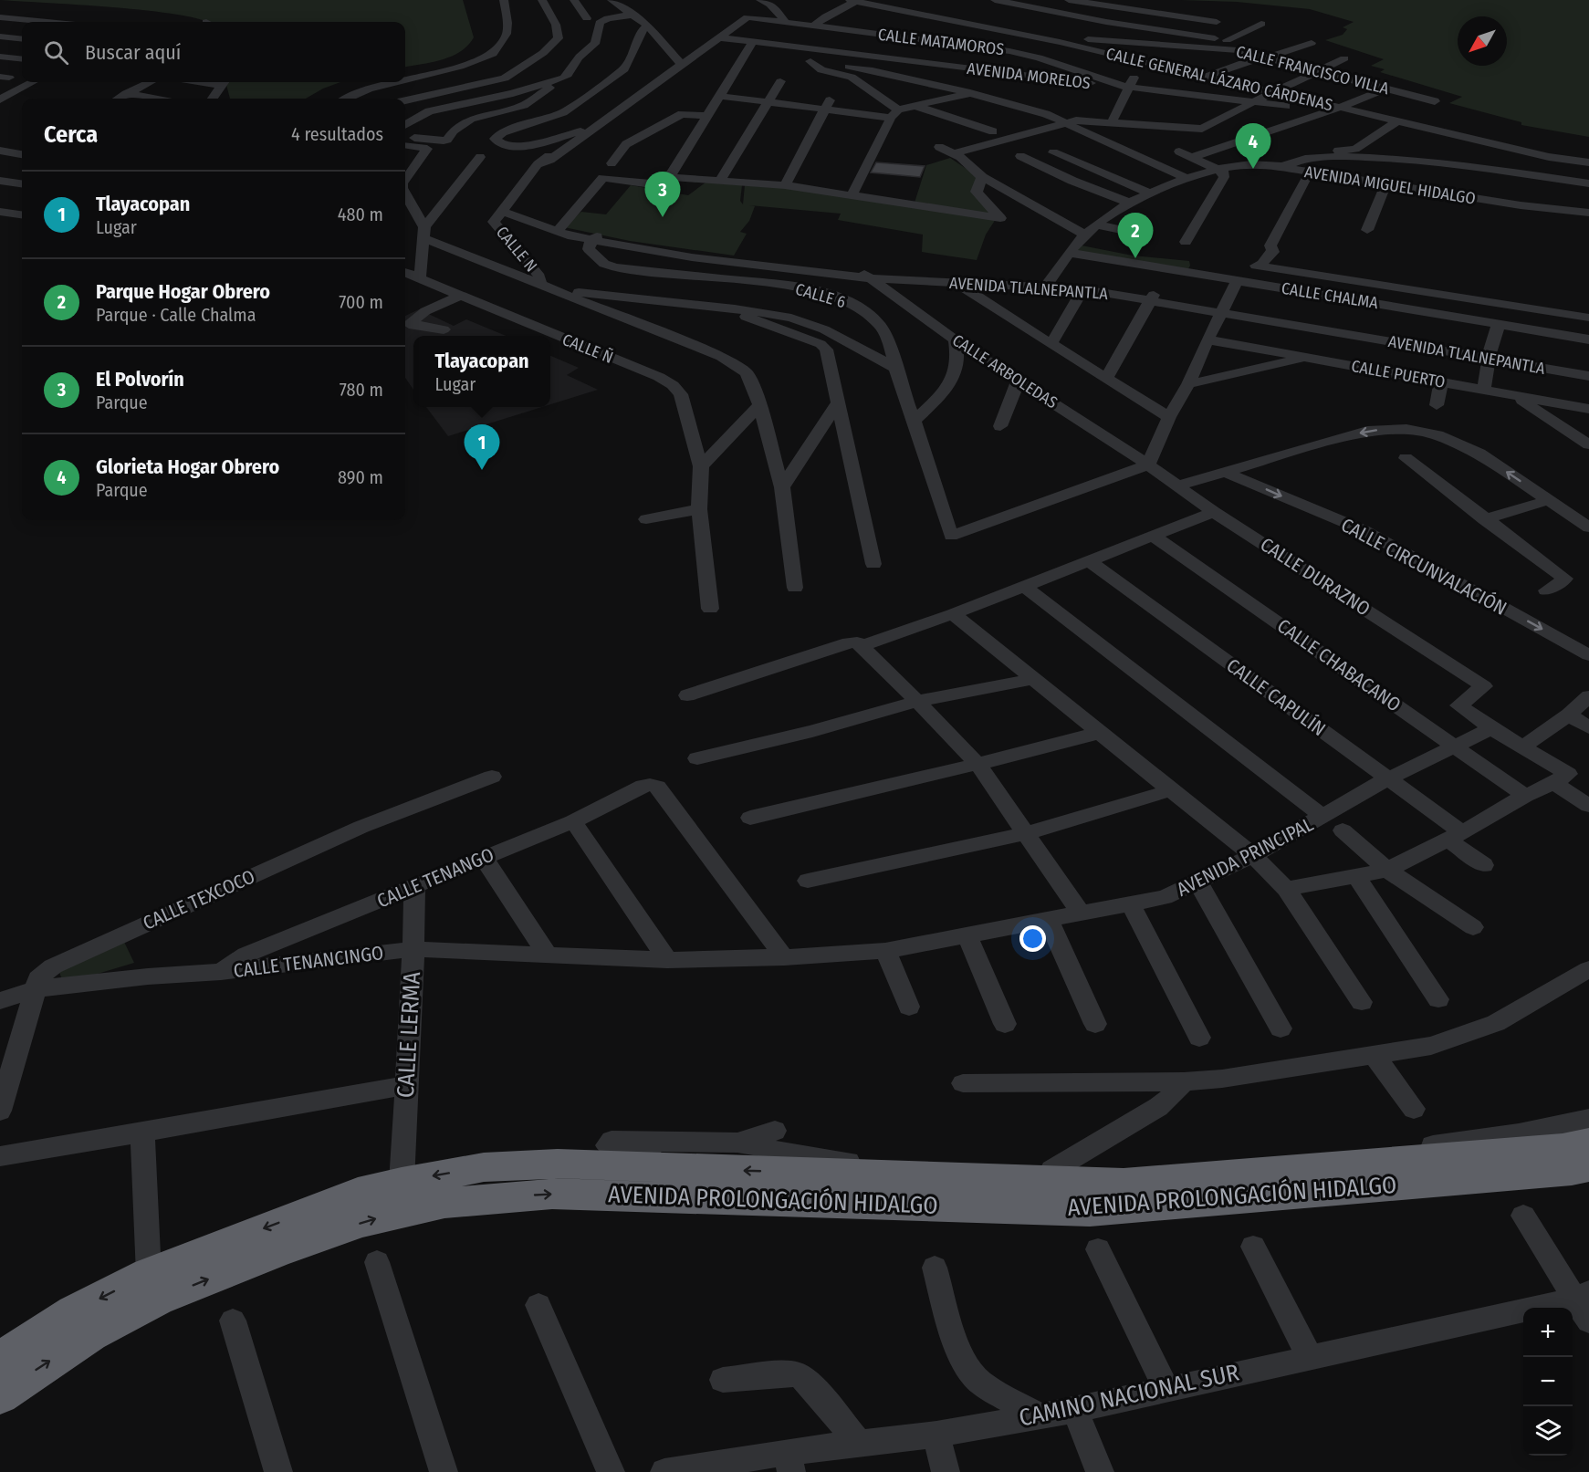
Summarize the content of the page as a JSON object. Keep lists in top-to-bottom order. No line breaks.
{"streets":{"highway":["AVENIDA PROLONGACIÓN HIDALGO"],"street":["CALLE MATAMOROS","CALLE FRANCISCO VILLA","AVENIDA MORELOS","CALLE GENERAL LÁZARO CÁRDENAS","AVENIDA MIGUEL HIDALGO","CALLE N","AVENIDA TLALNEPANTLA","CALLE 6","CALLE CHALMA","CALLE Ñ","CALLE ARBOLEDAS","CALLE PUERTO","CALLE CIRCUNVALACIÓN","CALLE DURAZNO","CALLE CHABACANO","CALLE CAPULÍN","AVENIDA PRINCIPAL","CALLE TENANGO","CALLE TEXCOCO","CALLE TENANCINGO","CALLE LERMA","CAMINO NACIONAL SUR"]},"crossings":[["CALLE MATAMOROS","AVENIDA MORELOS"],["CALLE FRANCISCO VILLA","CALLE GENERAL LÁZARO CÁRDENAS"],["AVENIDA MORELOS","CALLE GENERAL LÁZARO CÁRDENAS"],["CALLE N","AVENIDA TLALNEPANTLA"],["AVENIDA TLALNEPANTLA","CALLE 6"],["AVENIDA TLALNEPANTLA","CALLE ARBOLEDAS"],["CALLE 6","CALLE ARBOLEDAS"],["CALLE 6","CALLE DURAZNO"],["CALLE ARBOLEDAS","CALLE DURAZNO"],["CALLE DURAZNO","AVENIDA PRINCIPAL"],["CALLE CHABACANO","AVENIDA PRINCIPAL"],["CALLE CAPULÍN","AVENIDA PRINCIPAL"],["AVENIDA PRINCIPAL","CALLE TENANGO"],["AVENIDA PRINCIPAL","CALLE TENANCINGO"],["CALLE TENANGO","CALLE TENANCINGO"],["CALLE TENANGO","CALLE LERMA"],["CALLE TEXCOCO","CALLE TENANCINGO"],["CALLE TENANCINGO","CALLE LERMA"],["CALLE LERMA","AVENIDA PROLONGACIÓN HIDALGO"]],"north":"bottom left","page":{"search":"Buscar aquí","heading":["Cerca","4 resultados"],"pins":["4","3","2","1"],"list":[{"mark":"1","name":"Tlayacopan","note":"Lugar","value":"480 m"},{"mark":"2","name":"Parque Hogar Obrero","note":"Parque · Calle Chalma","value":"700 m"},{"mark":"3","name":"El Polvorín","note":"Parque","value":"780 m"},{"mark":"4","name":"Glorieta Hogar Obrero","note":"Parque","value":"890 m"}],"popup":["Tlayacopan","Lugar"],"map_buttons":["+","−"]}}
